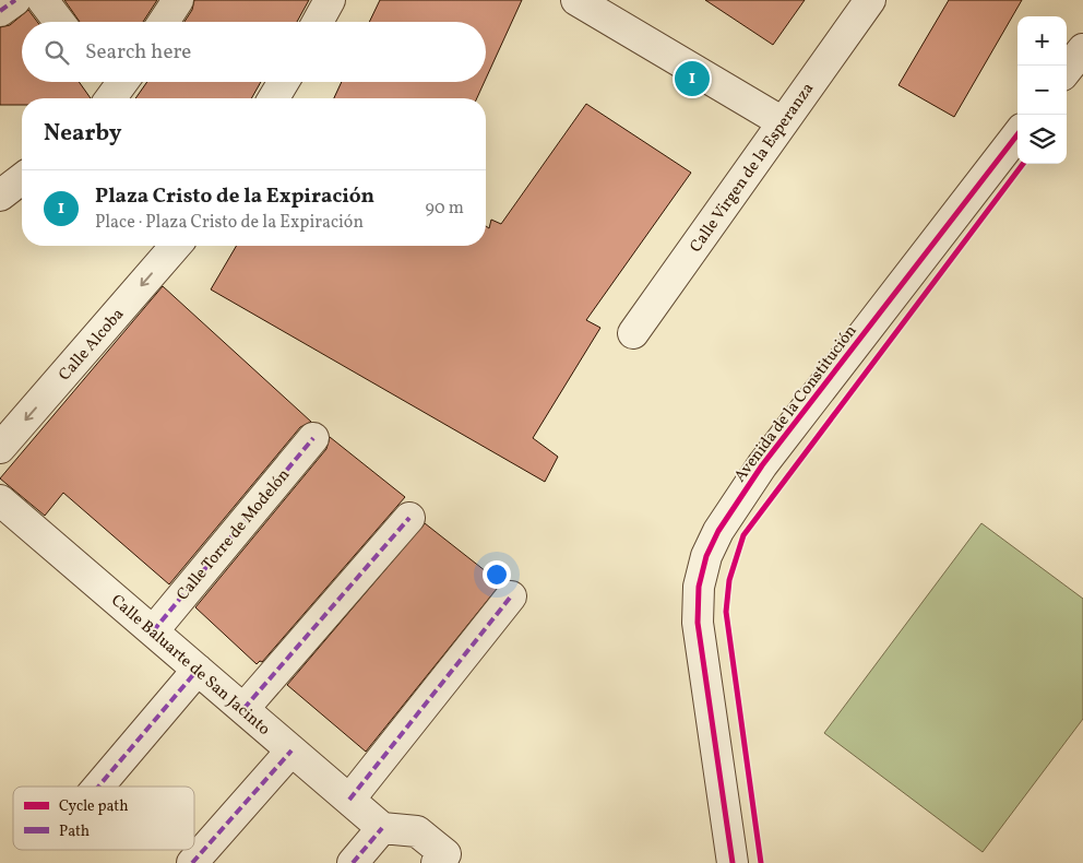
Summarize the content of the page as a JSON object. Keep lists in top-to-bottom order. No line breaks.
{"streets":{"street":["Calle Virgen de la Esperanza","Calle Alcoba","Avenida de la Constitución","Calle Torre de Modelón","Calle Baluarte de San Jacinto"]},"crossings":[["Calle Torre de Modelón","Calle Baluarte de San Jacinto"]],"one_way":["Calle Alcoba"],"legend":["Cycle path","Path"],"page":{"map_buttons":["+","−"],"search":"Search here","pins":"1","heading":"Nearby","list":[{"mark":"1","name":"Plaza Cristo de la Expiración","note":"Place · Plaza Cristo de la Expiración","value":"90 m"}]}}
